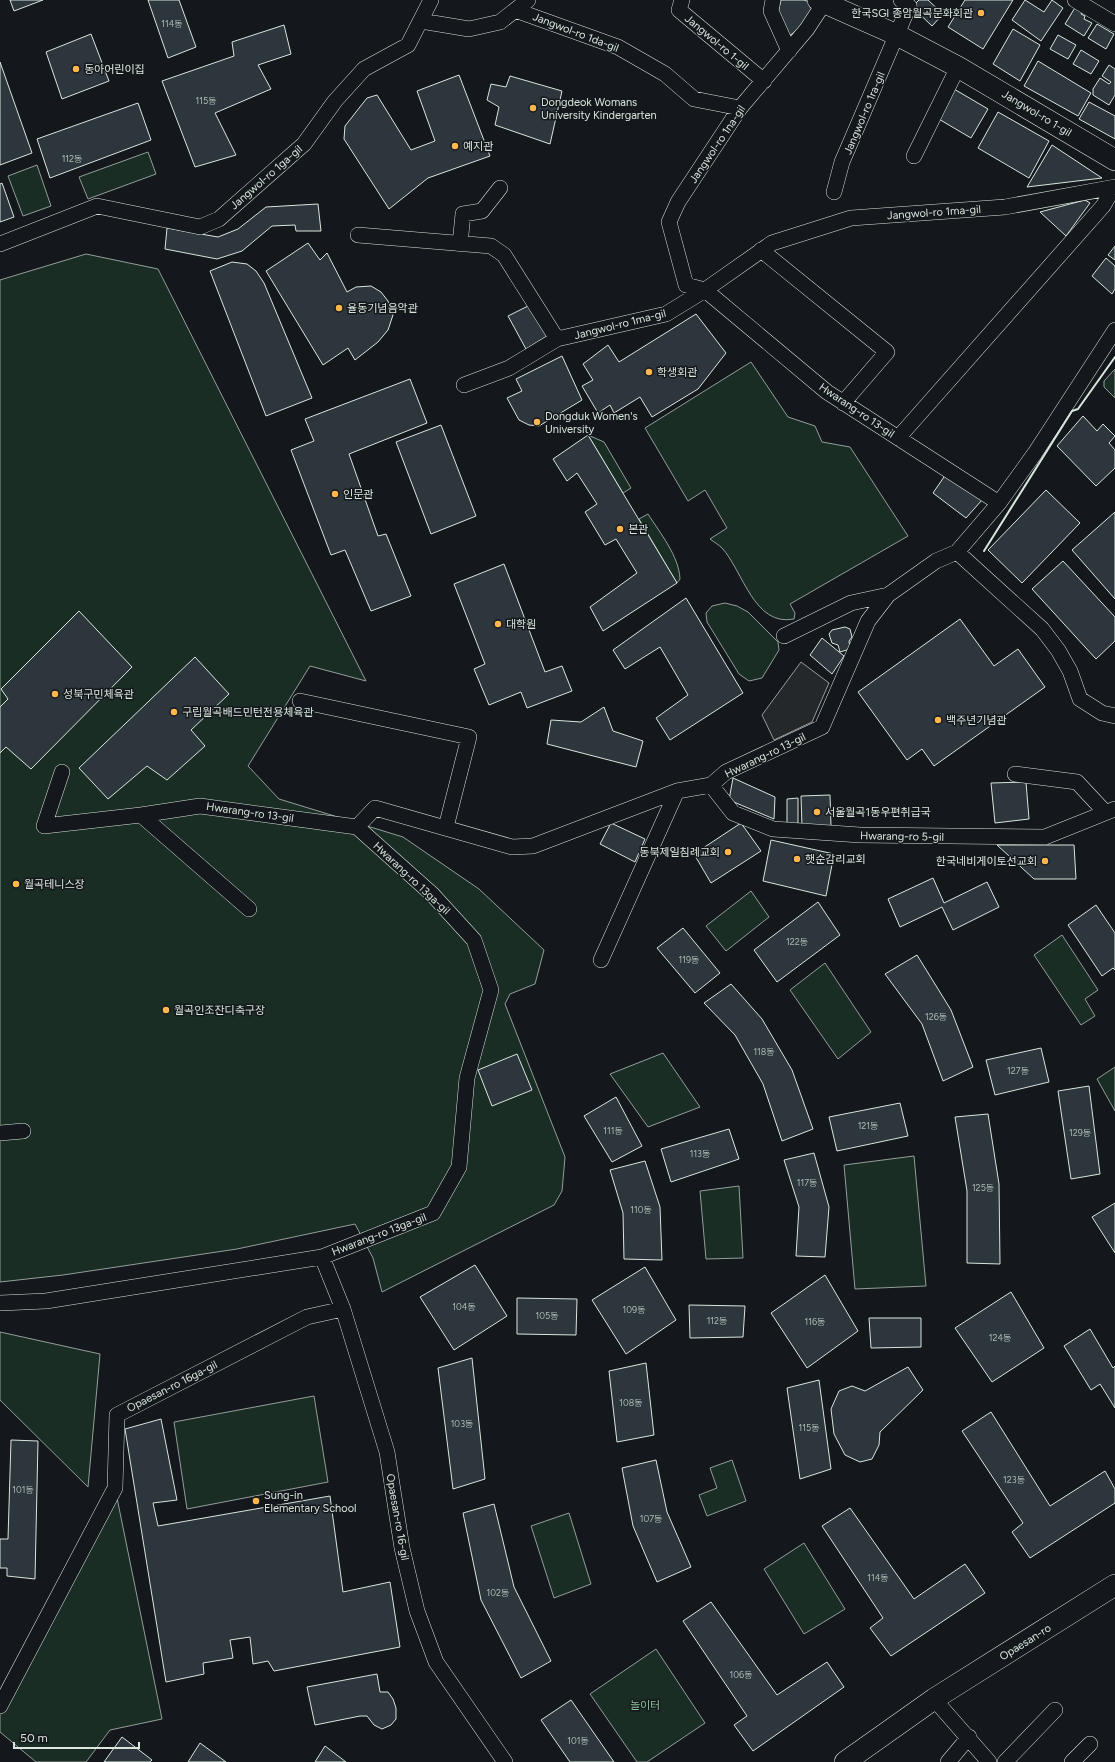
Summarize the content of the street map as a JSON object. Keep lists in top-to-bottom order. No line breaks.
{"streets":{"street":["Jangwol-ro 1da-gil","Jangwol-ro 1-gil","Jangwol-ro 1ra-gil","Jangwol-ro 1na-gil","Jangwol-ro 1ga-gil","Jangwol-ro 1ma-gil","Hwarang-ro 13-gil","Hwarang-ro 5-gil","Hwarang-ro 13ga-gil","Opaesan-ro 16ga-gil","Opaesan-ro 16-gil","Opaesan-ro"]},"crossings":[["Jangwol-ro 1da-gil","Jangwol-ro 1na-gil"],["Jangwol-ro 1-gil","Jangwol-ro 1ra-gil"],["Jangwol-ro 1-gil","Jangwol-ro 1na-gil"],["Jangwol-ro 1na-gil","Jangwol-ro 1ma-gil"],["Jangwol-ro 1na-gil","Hwarang-ro 13-gil"],["Jangwol-ro 1ma-gil","Hwarang-ro 13-gil"],["Hwarang-ro 13-gil","Hwarang-ro 5-gil"],["Hwarang-ro 13-gil","Hwarang-ro 13ga-gil"],["Hwarang-ro 13ga-gil","Opaesan-ro 16-gil"],["Opaesan-ro 16ga-gil","Opaesan-ro 16-gil"]],"parks":["놀이터"],"places":["한국SGI 종암월곡문화회관","동아어린이집","Dongdeok Womans University Kindergarten","예지관","율동기념음악관","학생회관","Dongduk Women's University","인문관","본관","대학원","성북구민체육관","구립월곡배드민턴전용체육관","백주년기념관","서울월곡1동우편취급국","동북제일침례교회","햇순감리교회","한국네비게이토선교회","월곡테니스장","월곡인조잔디축구장","Sung-in Elementary School"],"house_numbers":["114동","115동","112동","122동","119동","126동","118동","127동","121동","111동","129동","113동","117동","125동","110동","104동","109동","105동","112동","116동","124동","108동","103동","115동","123동","101동","107동","114동","102동","106동","101동"],"scale_bar":"50 m"}
